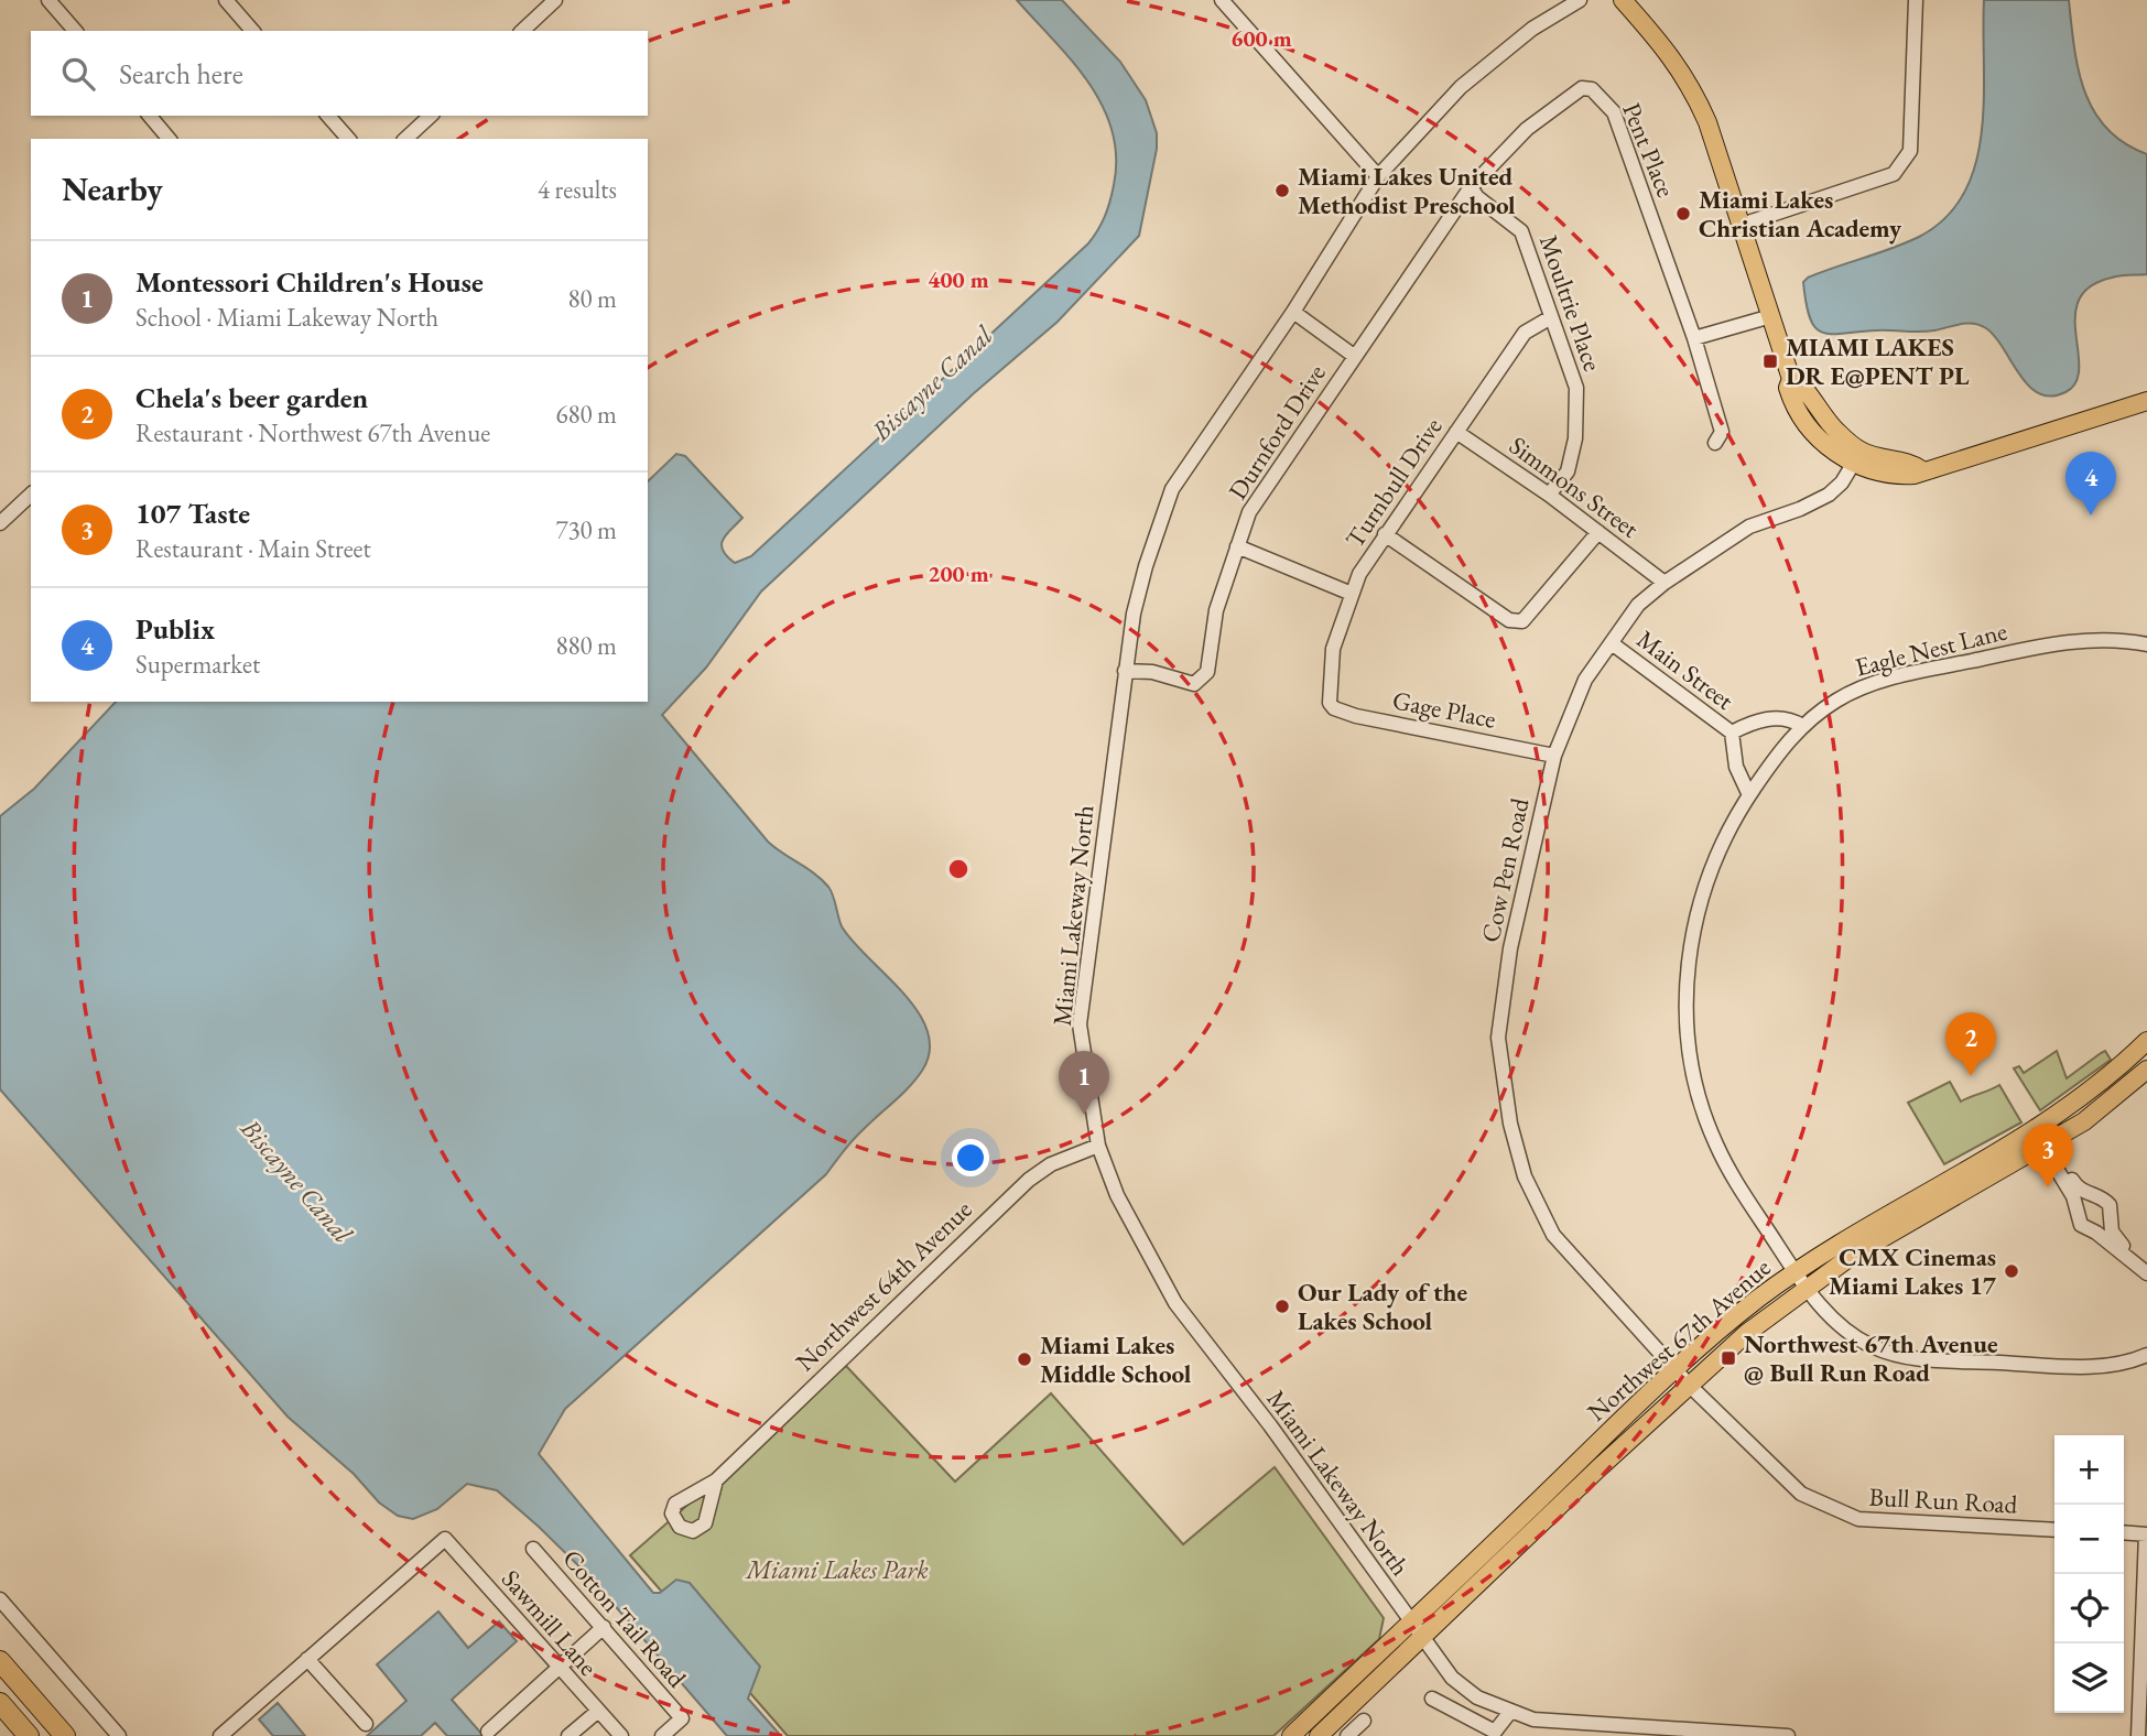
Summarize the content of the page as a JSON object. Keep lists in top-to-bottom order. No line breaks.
{"streets":{"main road":["Northwest 67th Avenue"],"street":["Pent Place","Moultrie Place","Durnford Drive","Turnbull Drive","Simmons Street","Eagle Nest Lane","Main Street","Gage Place","Cow Pen Road","Miami Lakeway North","Northwest 64th Avenue","Bull Run Road","Cotton Tail Road","Sawmill Lane"]},"crossings":[["Pent Place","Moultrie Place"],["Pent Place","Durnford Drive"],["Moultrie Place","Durnford Drive"],["Moultrie Place","Turnbull Drive"],["Moultrie Place","Simmons Street"],["Durnford Drive","Miami Lakeway North"],["Turnbull Drive","Simmons Street"],["Turnbull Drive","Gage Place"],["Simmons Street","Cow Pen Road"],["Eagle Nest Lane","Main Street"],["Eagle Nest Lane","Northwest 67th Avenue"],["Main Street","Cow Pen Road"],["Gage Place","Cow Pen Road"],["Cow Pen Road","Northwest 67th Avenue"],["Cow Pen Road","Bull Run Road"],["Miami Lakeway North","Northwest 64th Avenue"],["Miami Lakeway North","Northwest 67th Avenue"],["Northwest 67th Avenue","Bull Run Road"]],"water":["Biscayne Canal"],"parks":["Miami Lakes Park"],"places":{"other":["Miami Lakes United Methodist Preschool","Miami Lakes Christian Academy","CMX Cinemas Miami Lakes 17","Our Lady of the Lakes School","Miami Lakes Middle School"],"transit":["MIAMI LAKES DR E@PENT PL","Northwest 67th Avenue @ Bull Run Road"]},"page":{"search":"Search here","heading":["Nearby","4 results"],"list":[{"mark":"1","name":"Montessori Children's House","note":"School · Miami Lakeway North","value":"80 m"},{"mark":"2","name":"Chela's beer garden","note":"Restaurant · Northwest 67th Avenue","value":"680 m"},{"mark":"3","name":"107 Taste","note":"Restaurant · Main Street","value":"730 m"},{"mark":"4","name":"Publix","note":"Supermarket","value":"880 m"}],"pins":["4","2","1","3"],"map_buttons":["+","−"]},"rings":["600 m","400 m","200 m"]}
